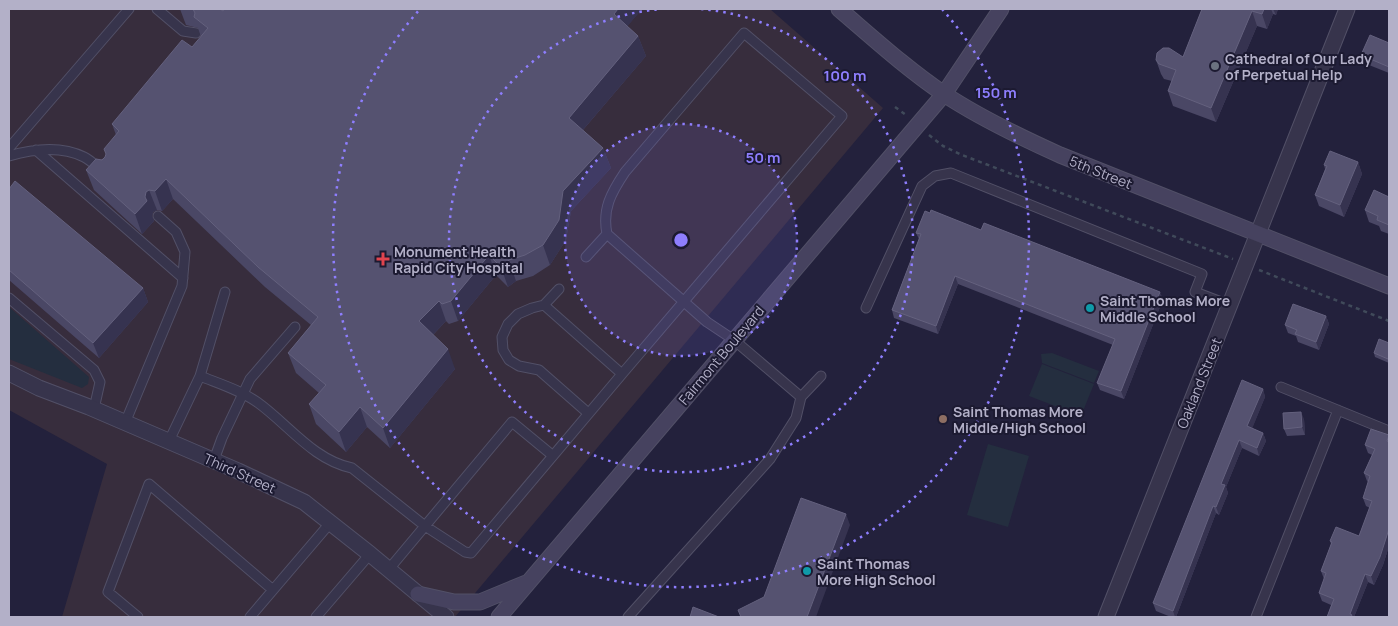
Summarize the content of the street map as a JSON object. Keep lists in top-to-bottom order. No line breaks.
{"streets":{"street":["5th Street","Fairmont Boulevard","Oakland Street","Third Street"]},"crossings":[["5th Street","Fairmont Boulevard"],["5th Street","Oakland Street"]],"places":{"other":["Cathedral of Our Lady of Perpetual Help","Saint Thomas More Middle School","Saint Thomas More Middle/High School","Saint Thomas More High School"],"health":["Monument Health Rapid City Hospital"]},"rings":["100 m","150 m","50 m"]}
